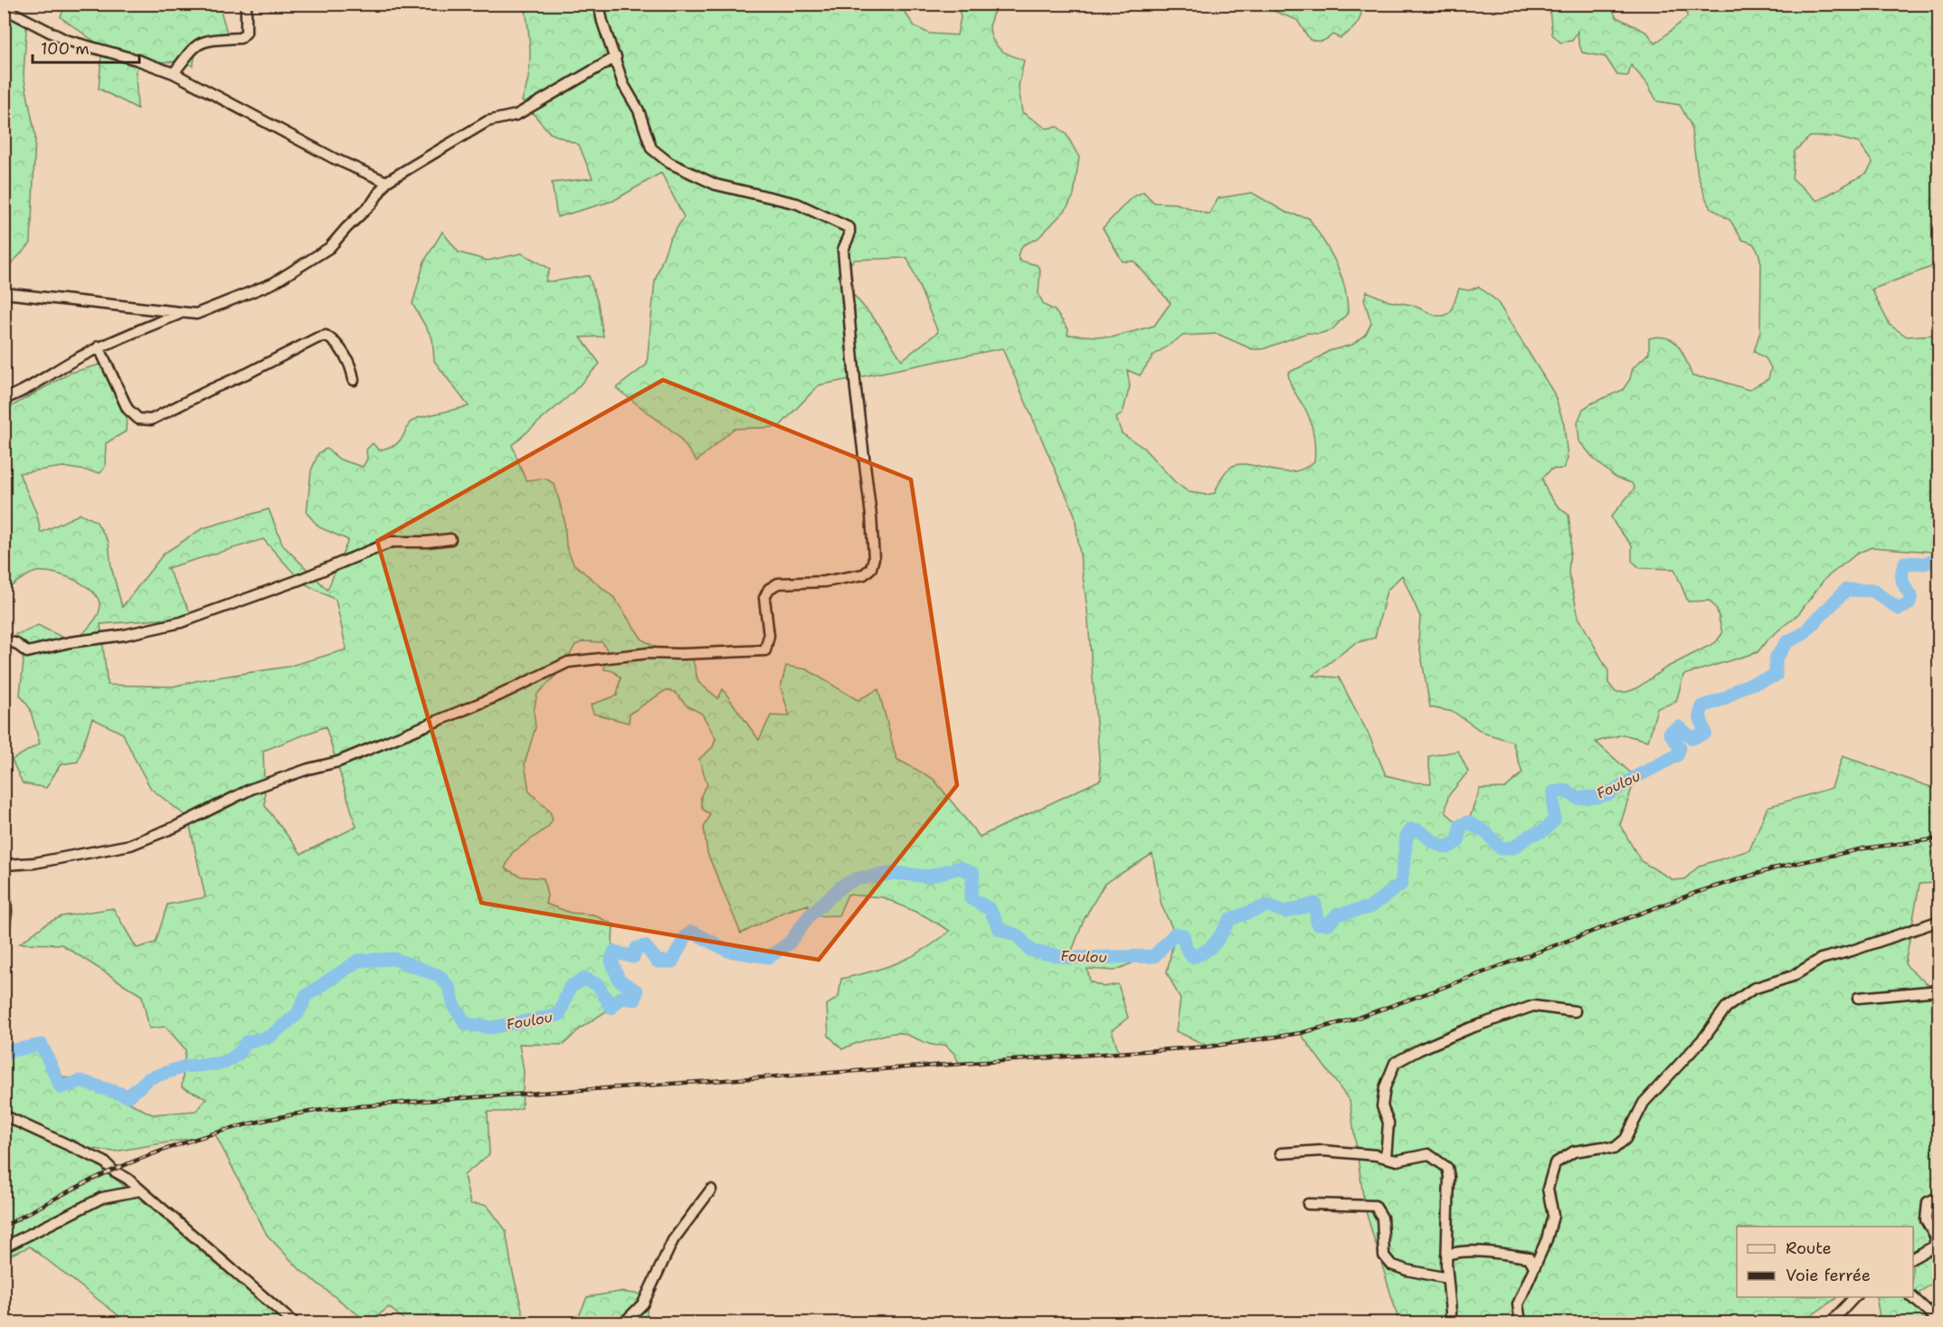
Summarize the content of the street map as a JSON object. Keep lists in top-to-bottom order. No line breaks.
{"water":["Foulou"],"legend":["Route","Voie ferrée"],"scale_bar":"100 m"}
